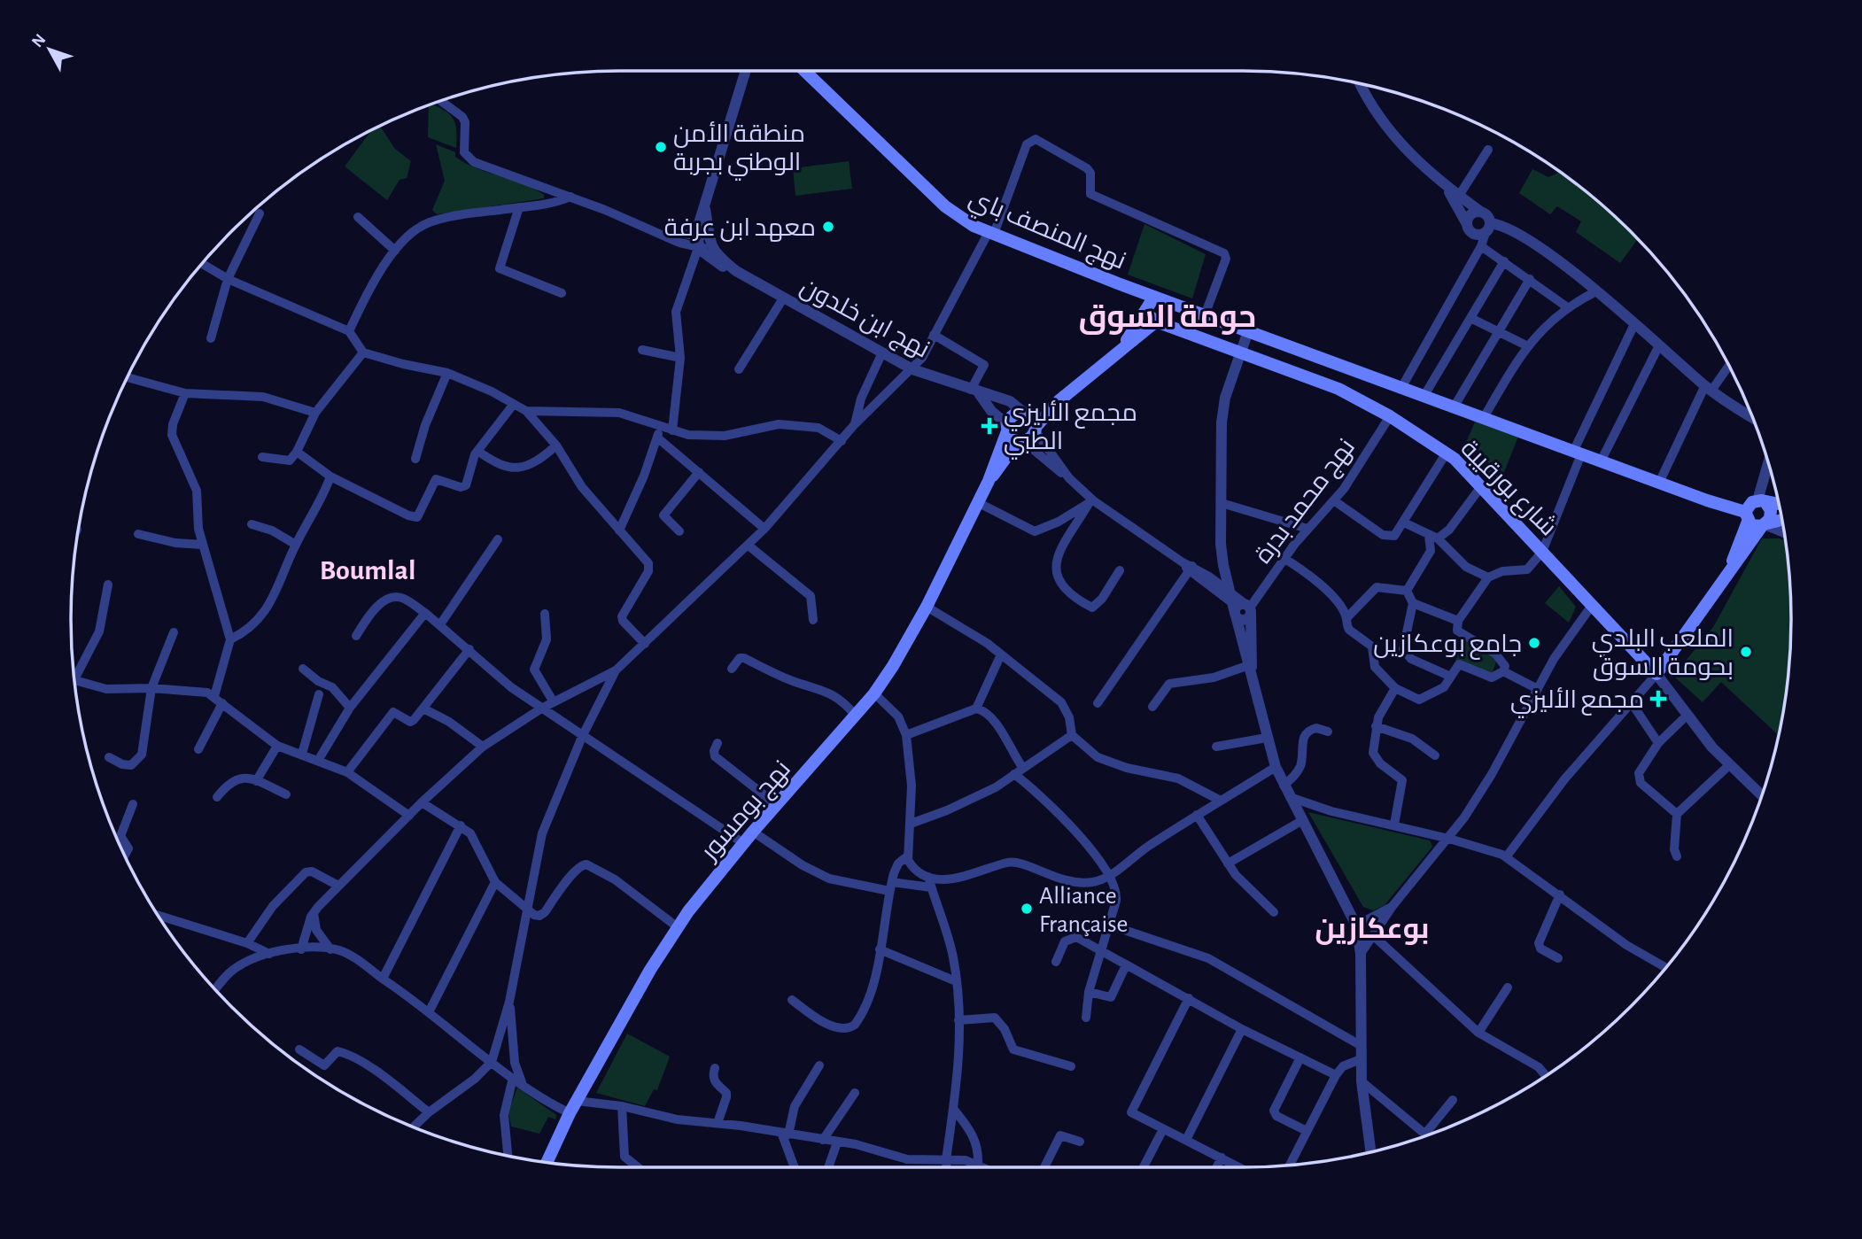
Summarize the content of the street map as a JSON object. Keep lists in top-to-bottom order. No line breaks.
{"streets":{"main road":["نهج المنصف باي","شارع بورقيبة","نهج بومسور"],"street":["نهج ابن خلدون","نهج محمد بدرة"]},"crossings":[["نهج المنصف باي","شارع بورقيبة"],["نهج المنصف باي","نهج بومسور"],["نهج ابن خلدون","نهج بومسور"],["شارع بورقيبة","نهج محمد بدرة"],["شارع بورقيبة","نهج بومسور"]],"districts":["حومة السوق","Boumlal","بوعكازين"],"places":{"other":["منطقة الأمن الوطني بجربة","معهد ابن عرفة","جامع بوعكازين","الملعب البلدي بحومة السوق","Alliance Française"],"health":["مجمع الأليزي الطبي","مجمع الأليزي"]},"north":"top left"}
